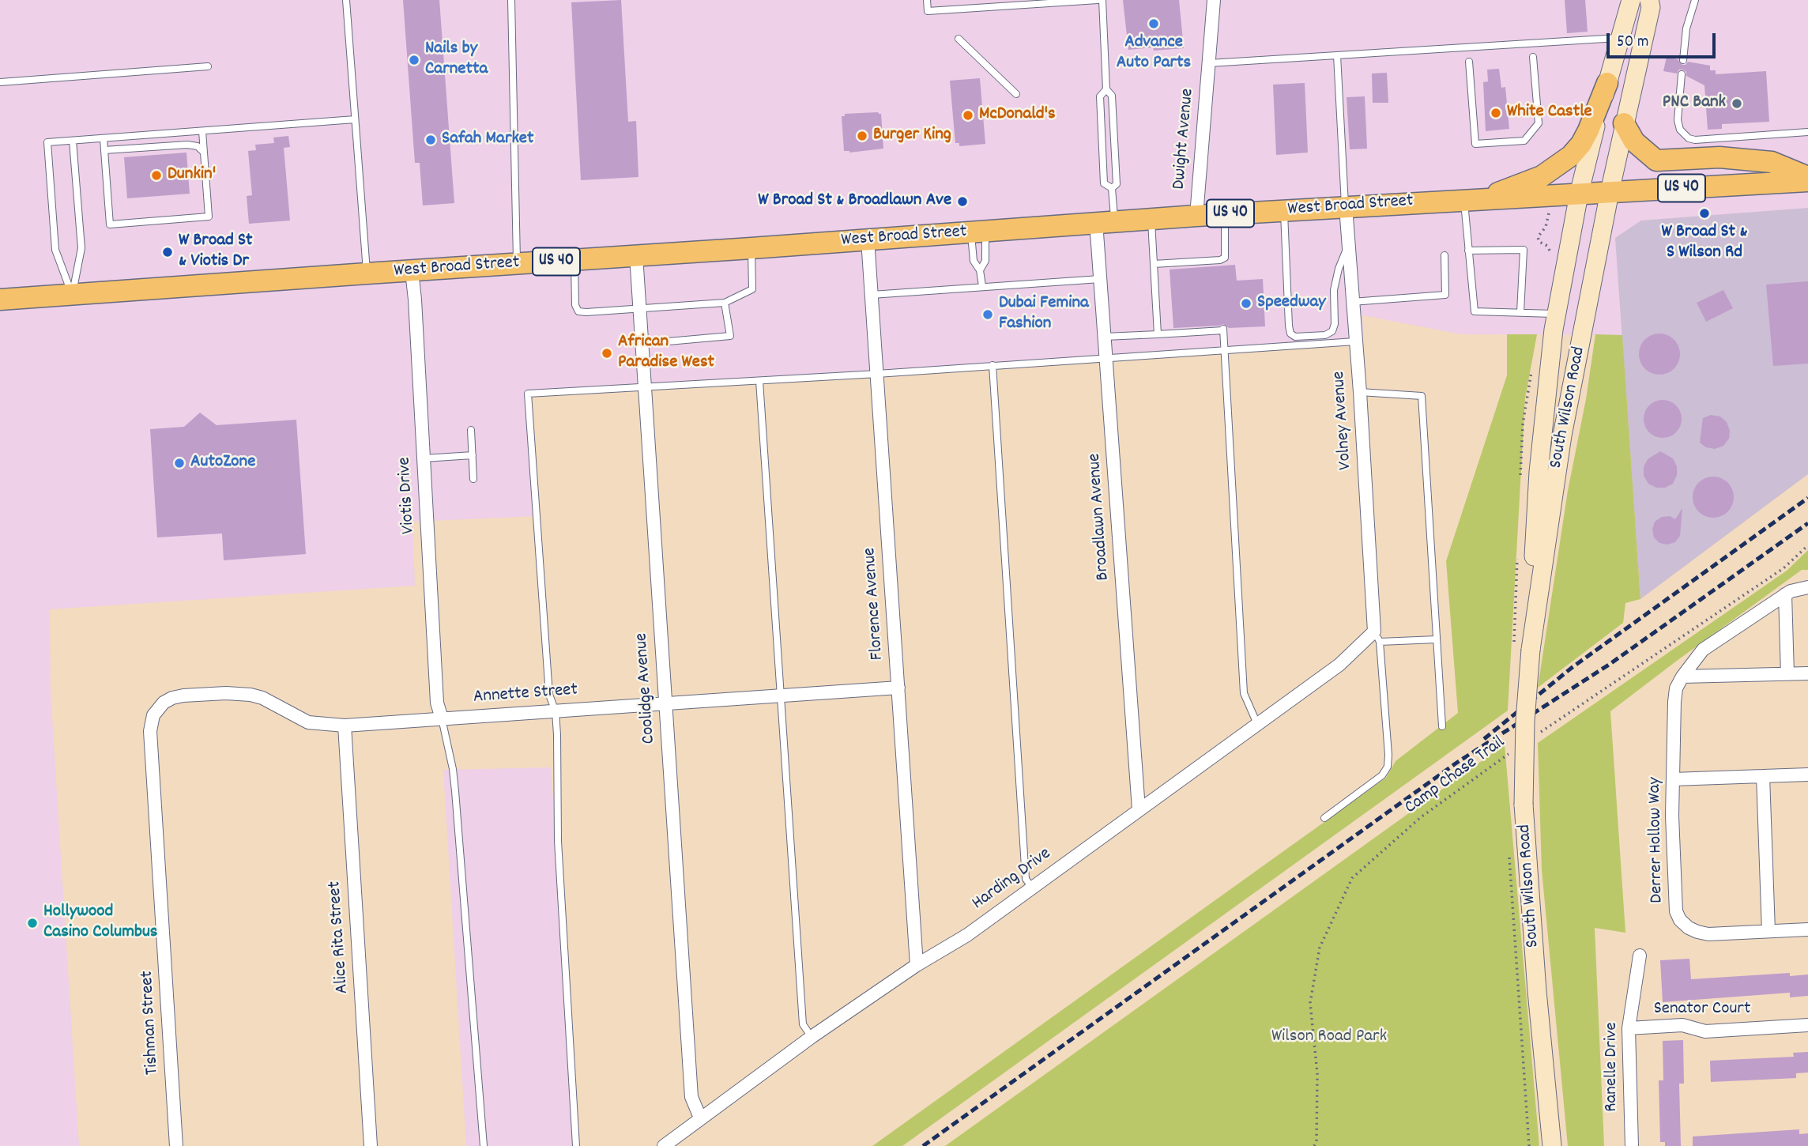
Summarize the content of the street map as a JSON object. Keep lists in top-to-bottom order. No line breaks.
{"streets":{"main road":["US 40","West Broad Street","South Wilson Road"],"street":["Dwight Avenue","Volney Avenue","Viotis Drive","Broadlawn Avenue","Florence Avenue","Coolidge Avenue","Annette Street","Derrer Hollow Way","Harding Drive","Alice Rita Street","Senator Court","Tishman Street","Ranelle Drive"],"path":["Camp Chase Trail"]},"crossings":[["Dwight Avenue","West Broad Street"],["West Broad Street","South Wilson Road"],["West Broad Street","Volney Avenue"],["West Broad Street","Viotis Drive"],["West Broad Street","Broadlawn Avenue"],["West Broad Street","Florence Avenue"],["West Broad Street","Coolidge Avenue"],["Volney Avenue","Harding Drive"],["Viotis Drive","Annette Street"],["Broadlawn Avenue","Harding Drive"],["Florence Avenue","Annette Street"],["Florence Avenue","Harding Drive"],["Coolidge Avenue","Annette Street"],["Coolidge Avenue","Harding Drive"],["Annette Street","Alice Rita Street"],["Annette Street","Tishman Street"],["Senator Court","Ranelle Drive"]],"parks":["Wilson Road Park"],"places":["Advance Auto Parts","Nails by Carnetta","PNC Bank","White Castle","McDonald's","Burger King","Safah Market","Dunkin'","W Broad St & Broadlawn Ave","W Broad St & S Wilson Rd","W Broad St & Viotis Dr","Speedway","Dubai Femina Fashion","African Paradise West","AutoZone","Hollywood Casino Columbus"],"scale_bar":"50 m"}
